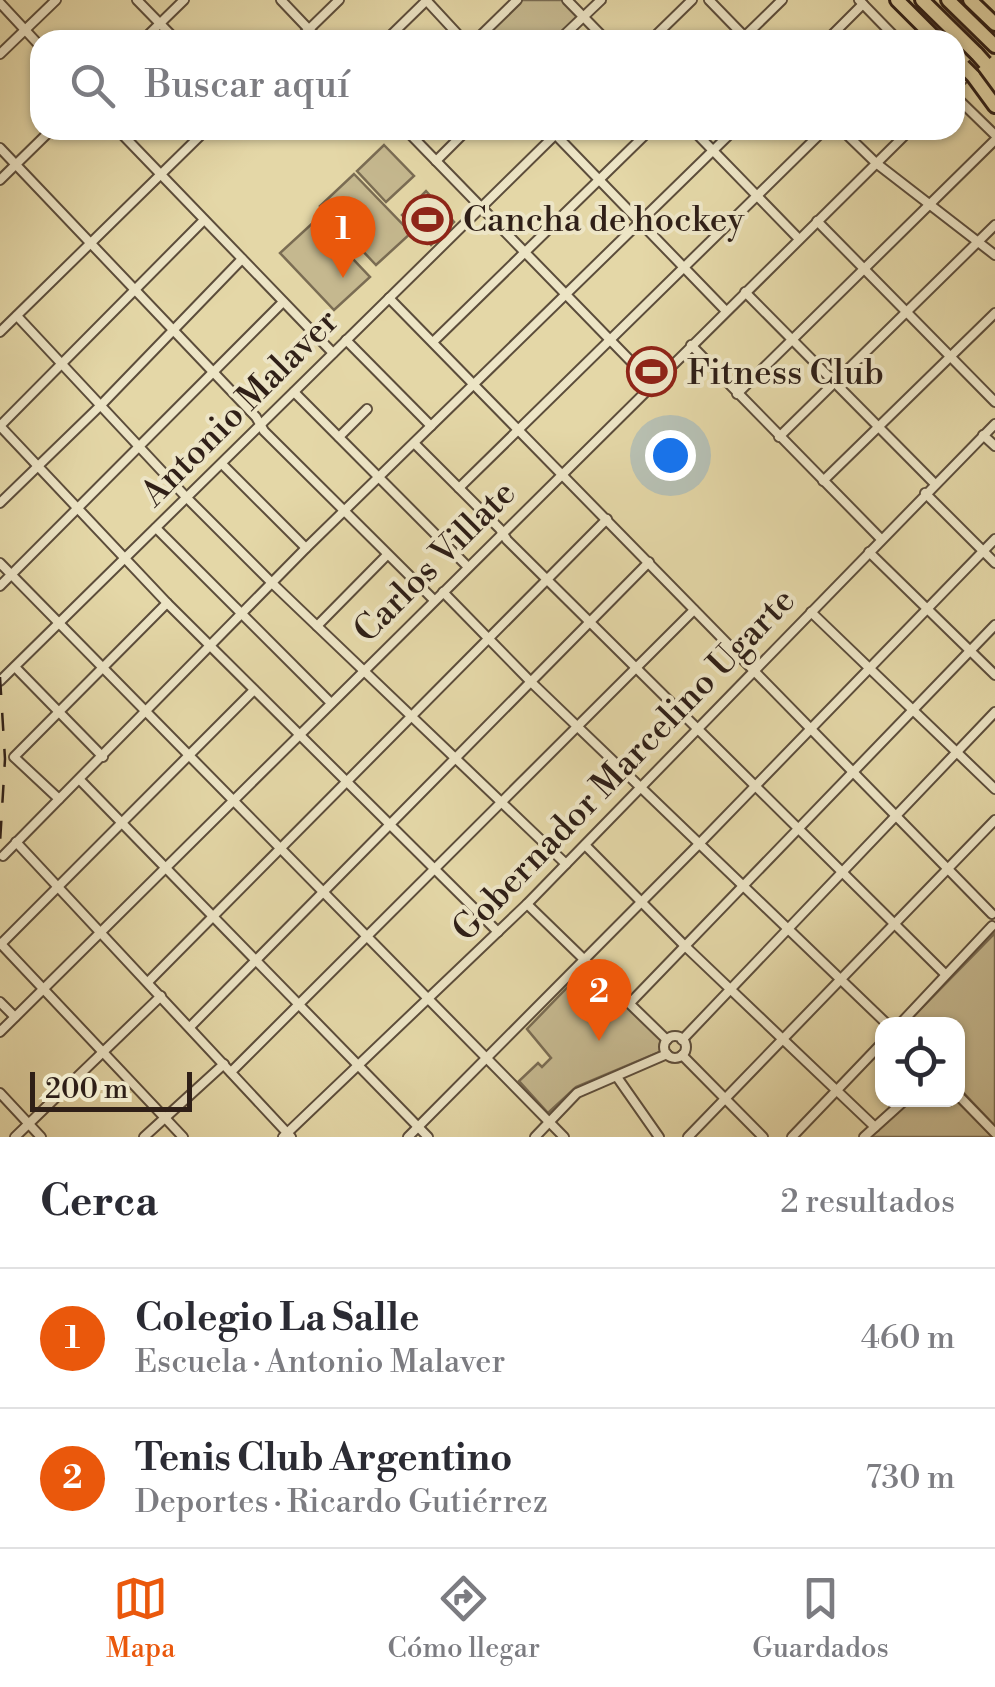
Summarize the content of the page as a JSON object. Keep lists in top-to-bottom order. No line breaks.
{"streets":{"street":["Antonio Malaver","Carlos Villate","Gobernador Marcelino Ugarte"]},"places":{"sports":["Cancha de hockey","Fitness Club"]},"scale_bar":"200 m","page":{"search":"Buscar aquí","pins":["1","2"],"scale":"200 m","heading":["Cerca","2 resultados"],"list":[{"mark":"1","name":"Colegio La Salle","note":"Escuela · Antonio Malaver","value":"460 m"},{"mark":"2","name":"Tenis Club Argentino","note":"Deportes · Ricardo Gutiérrez","value":"730 m"}],"nav":["Mapa","Cómo llegar","Guardados"]}}
